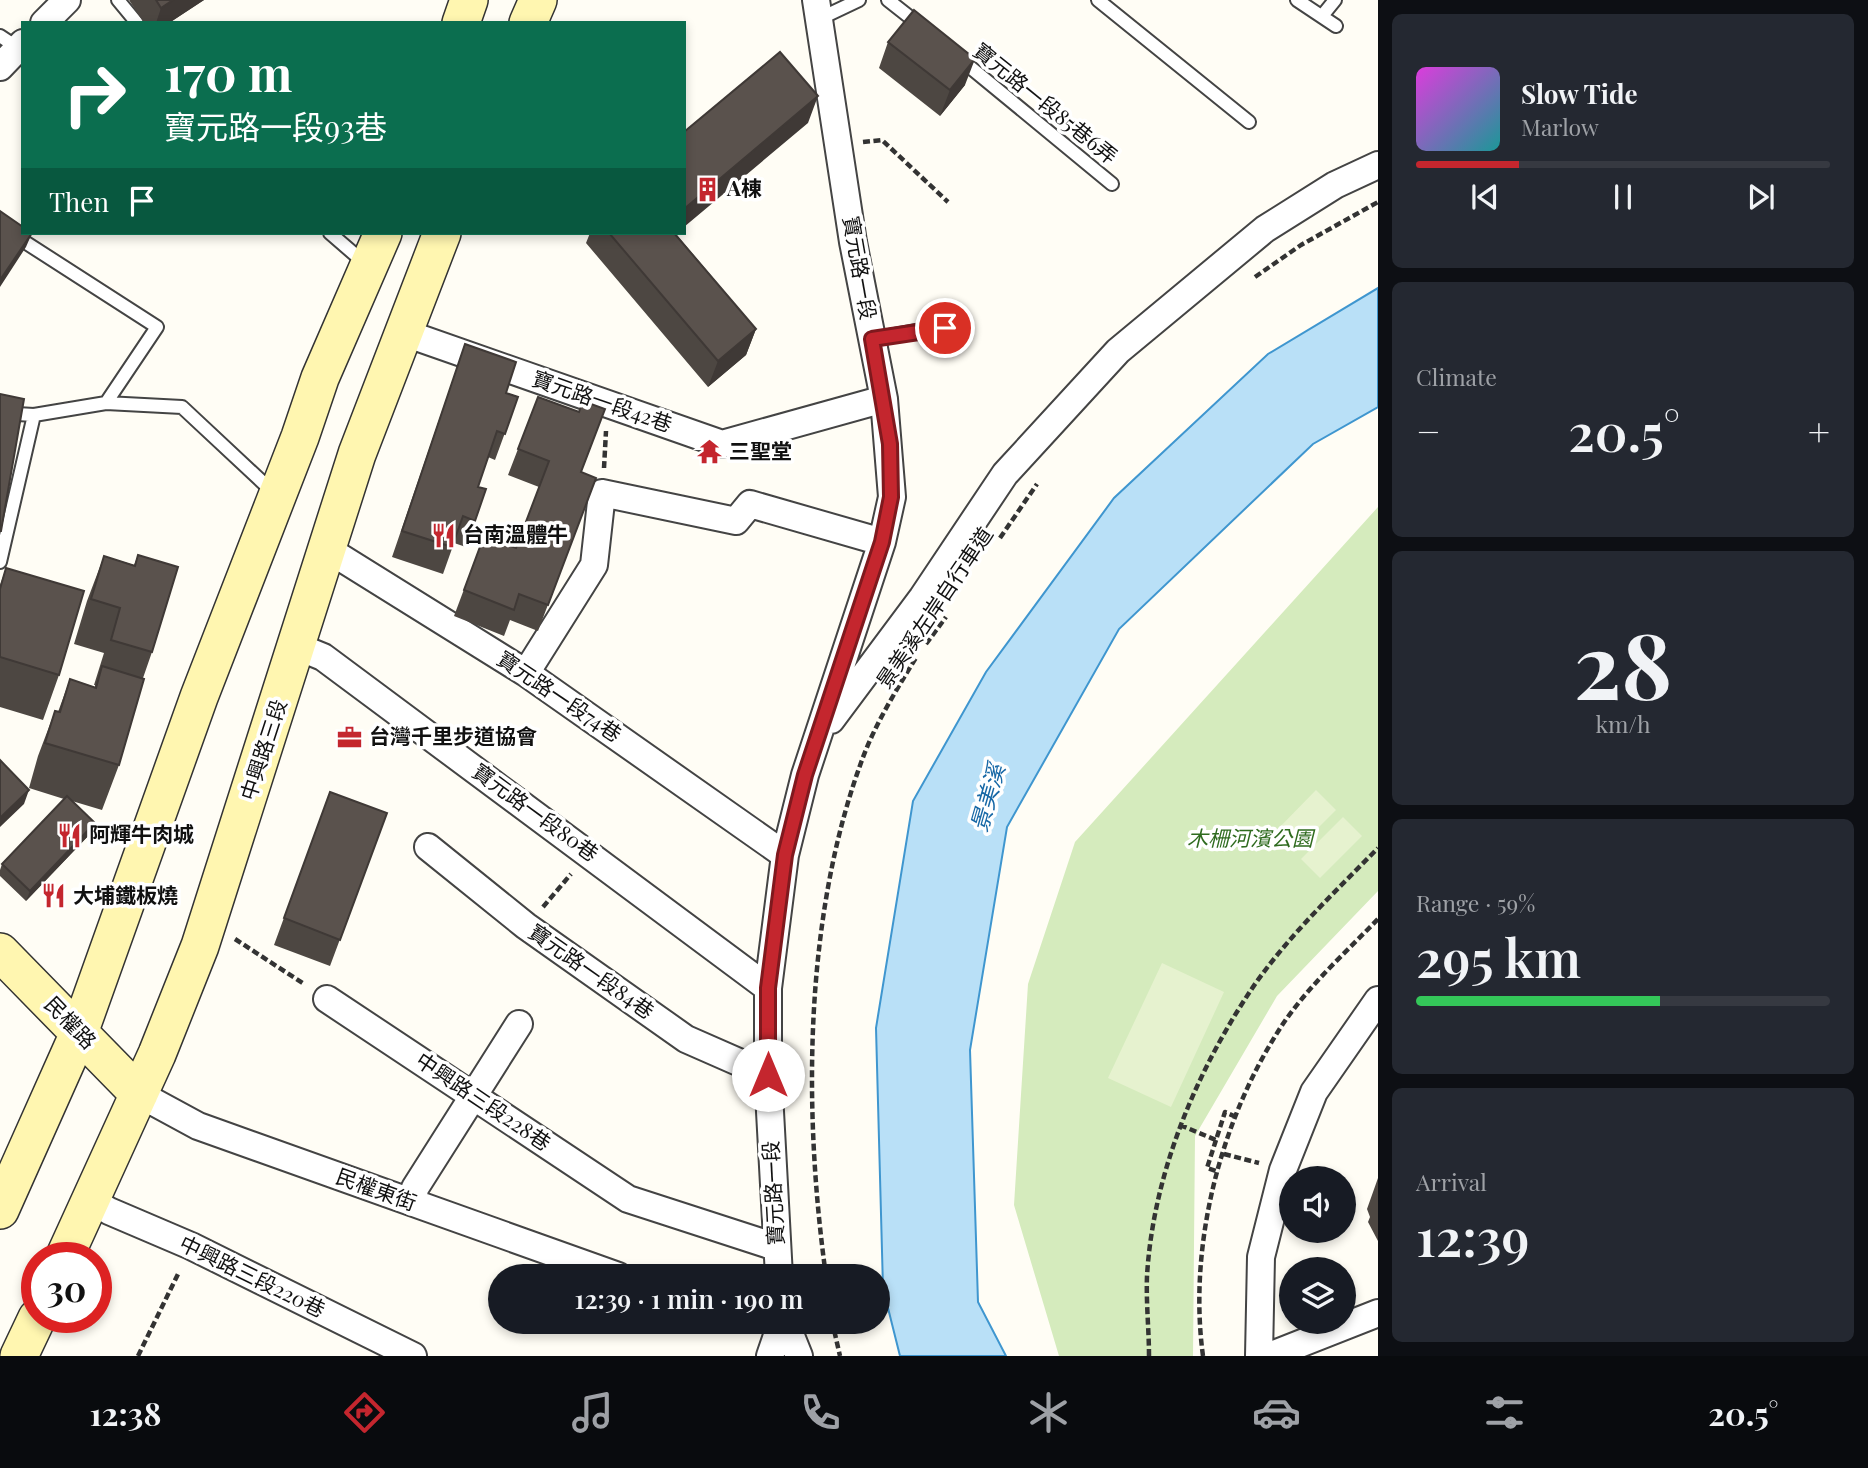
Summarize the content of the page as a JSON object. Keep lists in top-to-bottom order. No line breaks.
{"streets":{"street":["寶元路一段","寶元路一段42巷","寶元路一段74巷","中興路三段","寶元路一段80巷","寶元路一段84巷","民權路","中興路三段228巷","民權東街","中興路三段220巷"],"lane":["寶元路一段85巷6弄"],"path":["景美溪左岸自行車道"]},"crossings":[["寶元路一段","寶元路一段42巷"],["寶元路一段","寶元路一段74巷"],["寶元路一段","寶元路一段80巷"],["寶元路一段","寶元路一段84巷"],["寶元路一段","中興路三段228巷"],["寶元路一段42巷","中興路三段"],["寶元路一段74巷","中興路三段"],["中興路三段","寶元路一段80巷"],["中興路三段","民權路"],["中興路三段","民權東街"],["中興路三段","中興路三段220巷"],["民權路","民權東街"]],"water":["景美溪"],"parks":["木柵河濱公園"],"places":{"building":["A棟"],"temple":["三聖堂"],"restaurant":["台南溫體牛","阿輝牛肉城","大埔鐵板燒"],"office":["台灣千里步道協會"]},"page":{"turn":["170 m","寶元路一段93巷"],"song":["Slow Tide","Marlow"],"then":"Then","tile":["Climate",["28","km/h"],["Range · 59%","295 km"],["Arrival","12:39"]],"heat":["−","20.5°","+"],"limit":"30","trip":"12:39 · 1 min · 190 m","tabs":["12:38","20.5°"]}}
